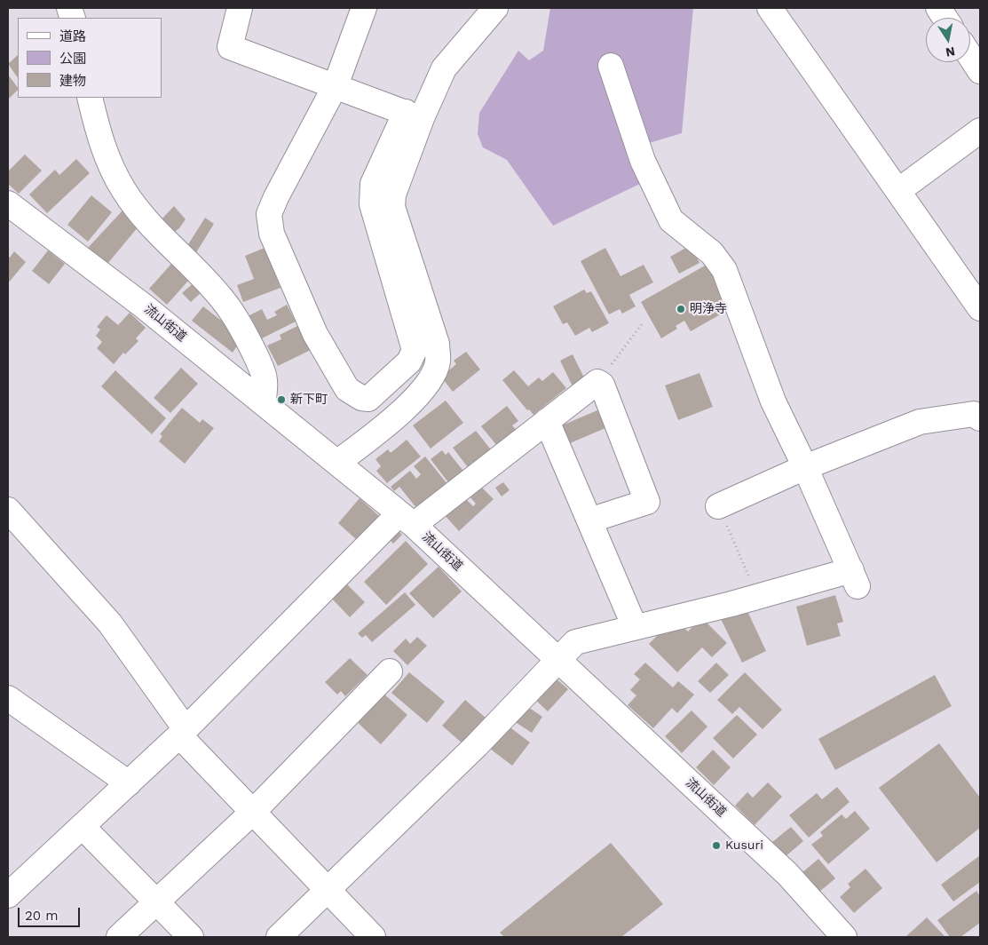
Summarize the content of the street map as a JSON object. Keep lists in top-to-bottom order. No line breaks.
{"streets":{"street":["流山街道"]},"places":["明浄寺","新下町","Kusuri"],"legend":["道路","公園","建物"],"scale_bar":"20 m","north":"bottom"}
